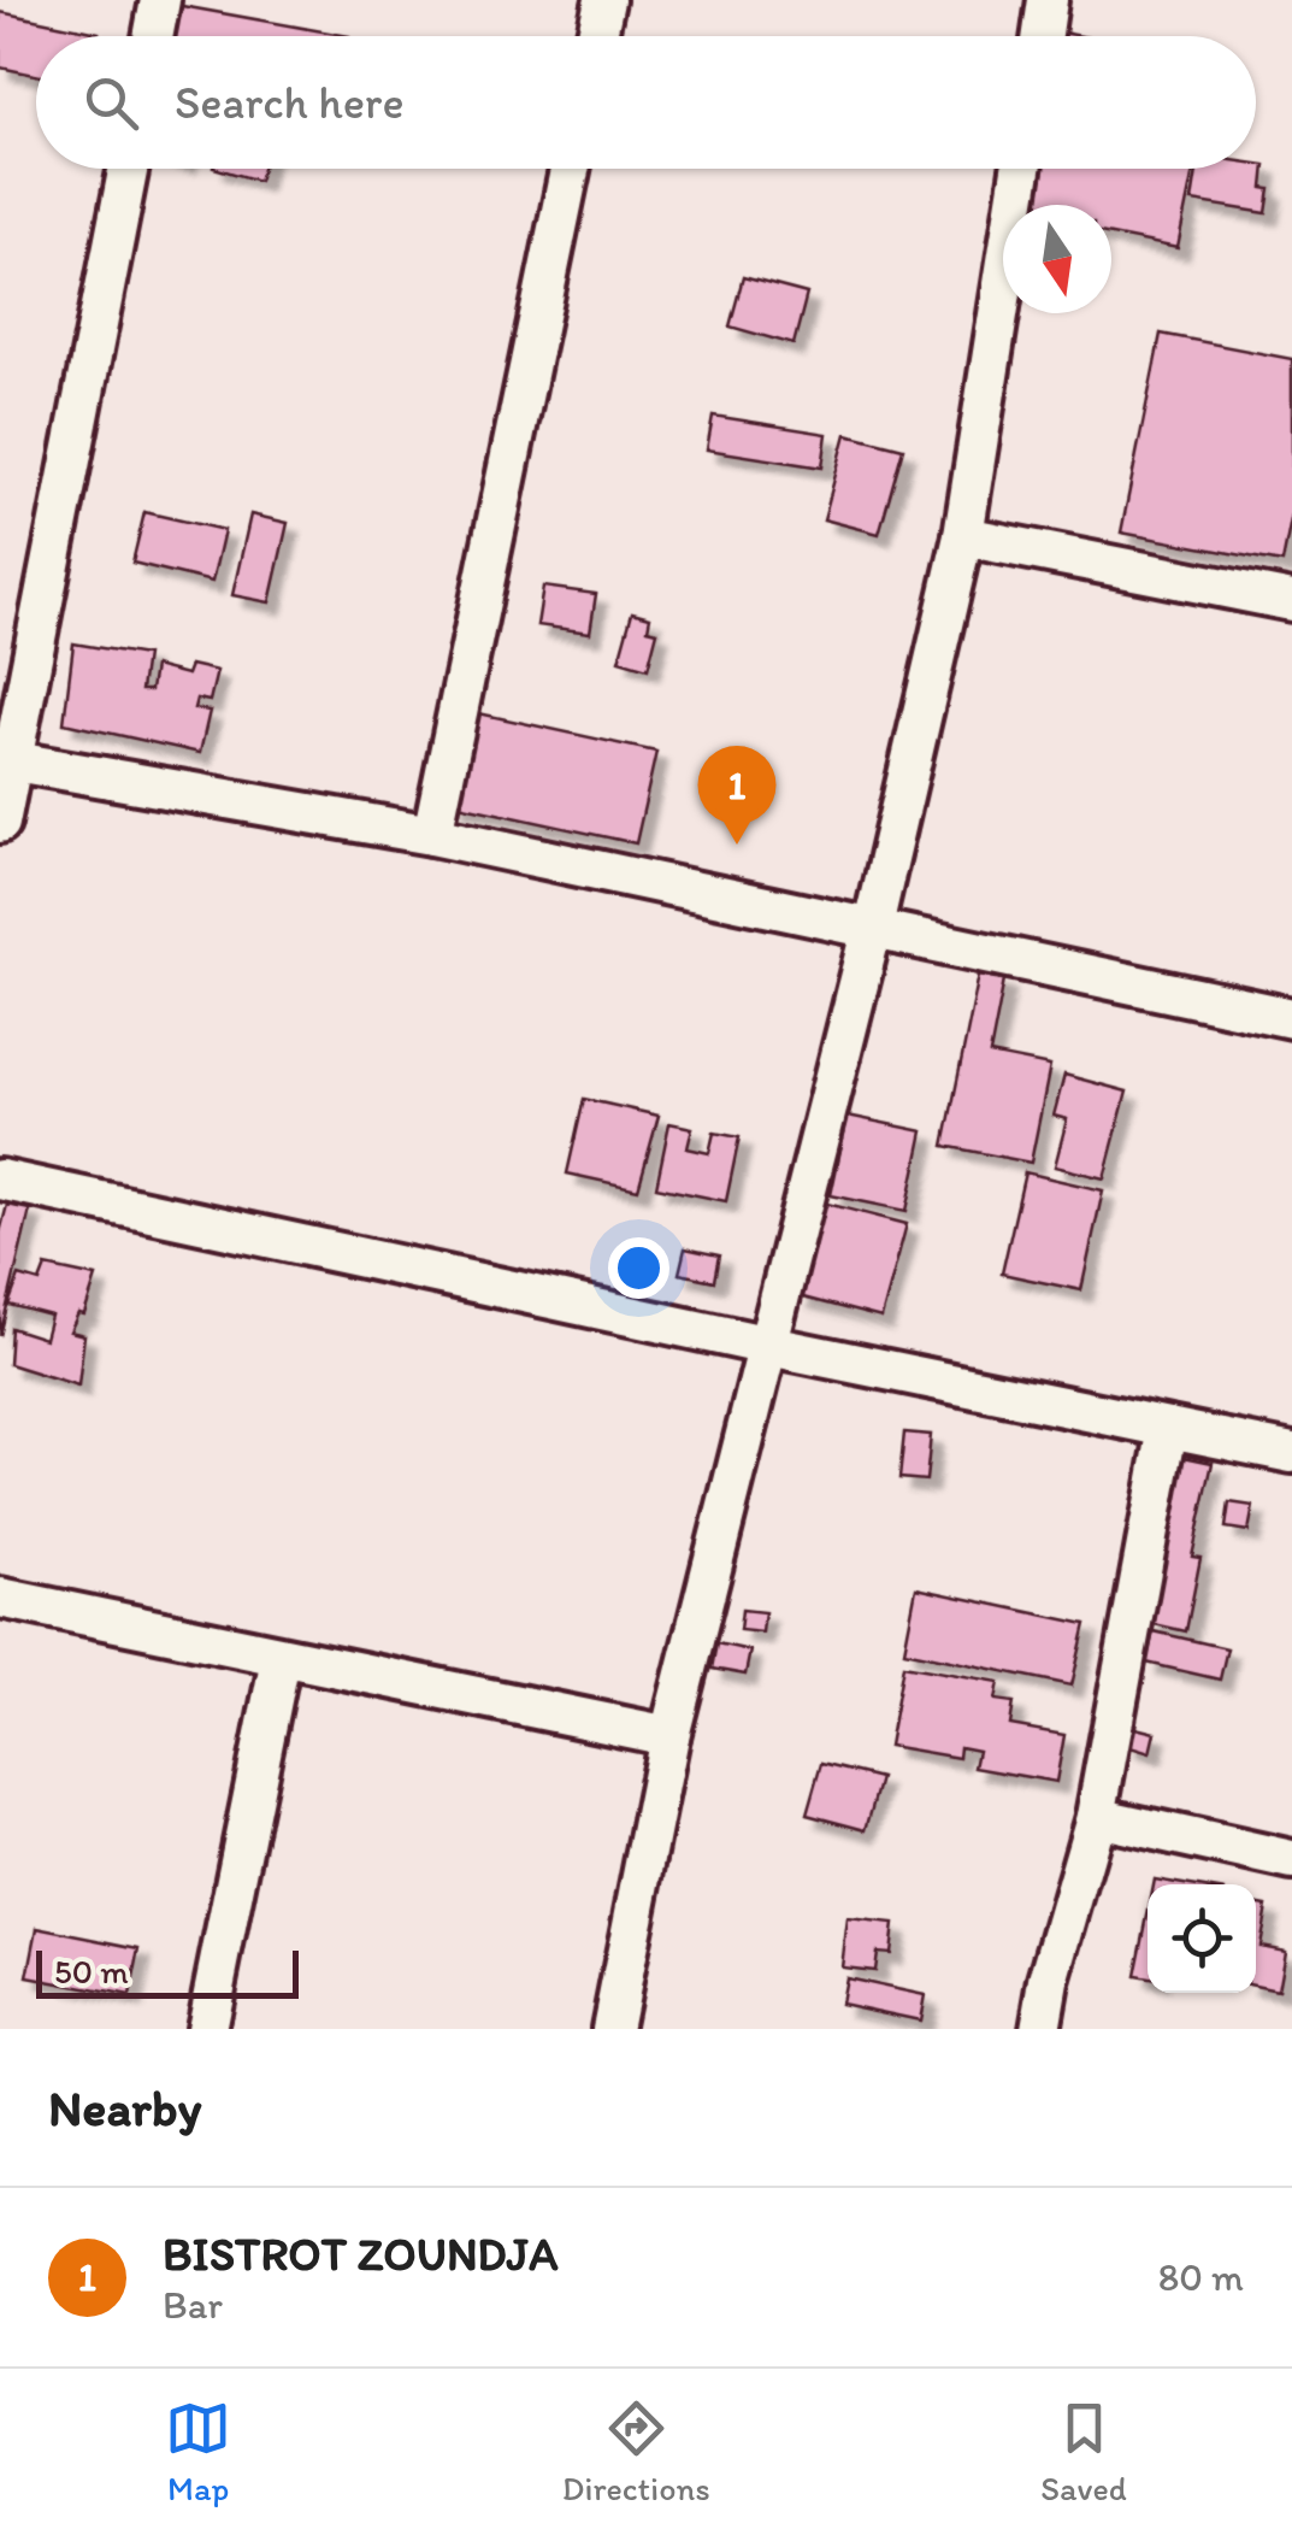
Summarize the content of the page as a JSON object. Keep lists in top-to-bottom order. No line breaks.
{"scale_bar":"50 m","north":"bottom","page":{"search":"Search here","pins":"1","scale":"50 m","heading":"Nearby","list":[{"mark":"1","name":"BISTROT ZOUNDJA","note":"Bar","value":"80 m"}],"nav":["Map","Directions","Saved"]}}
